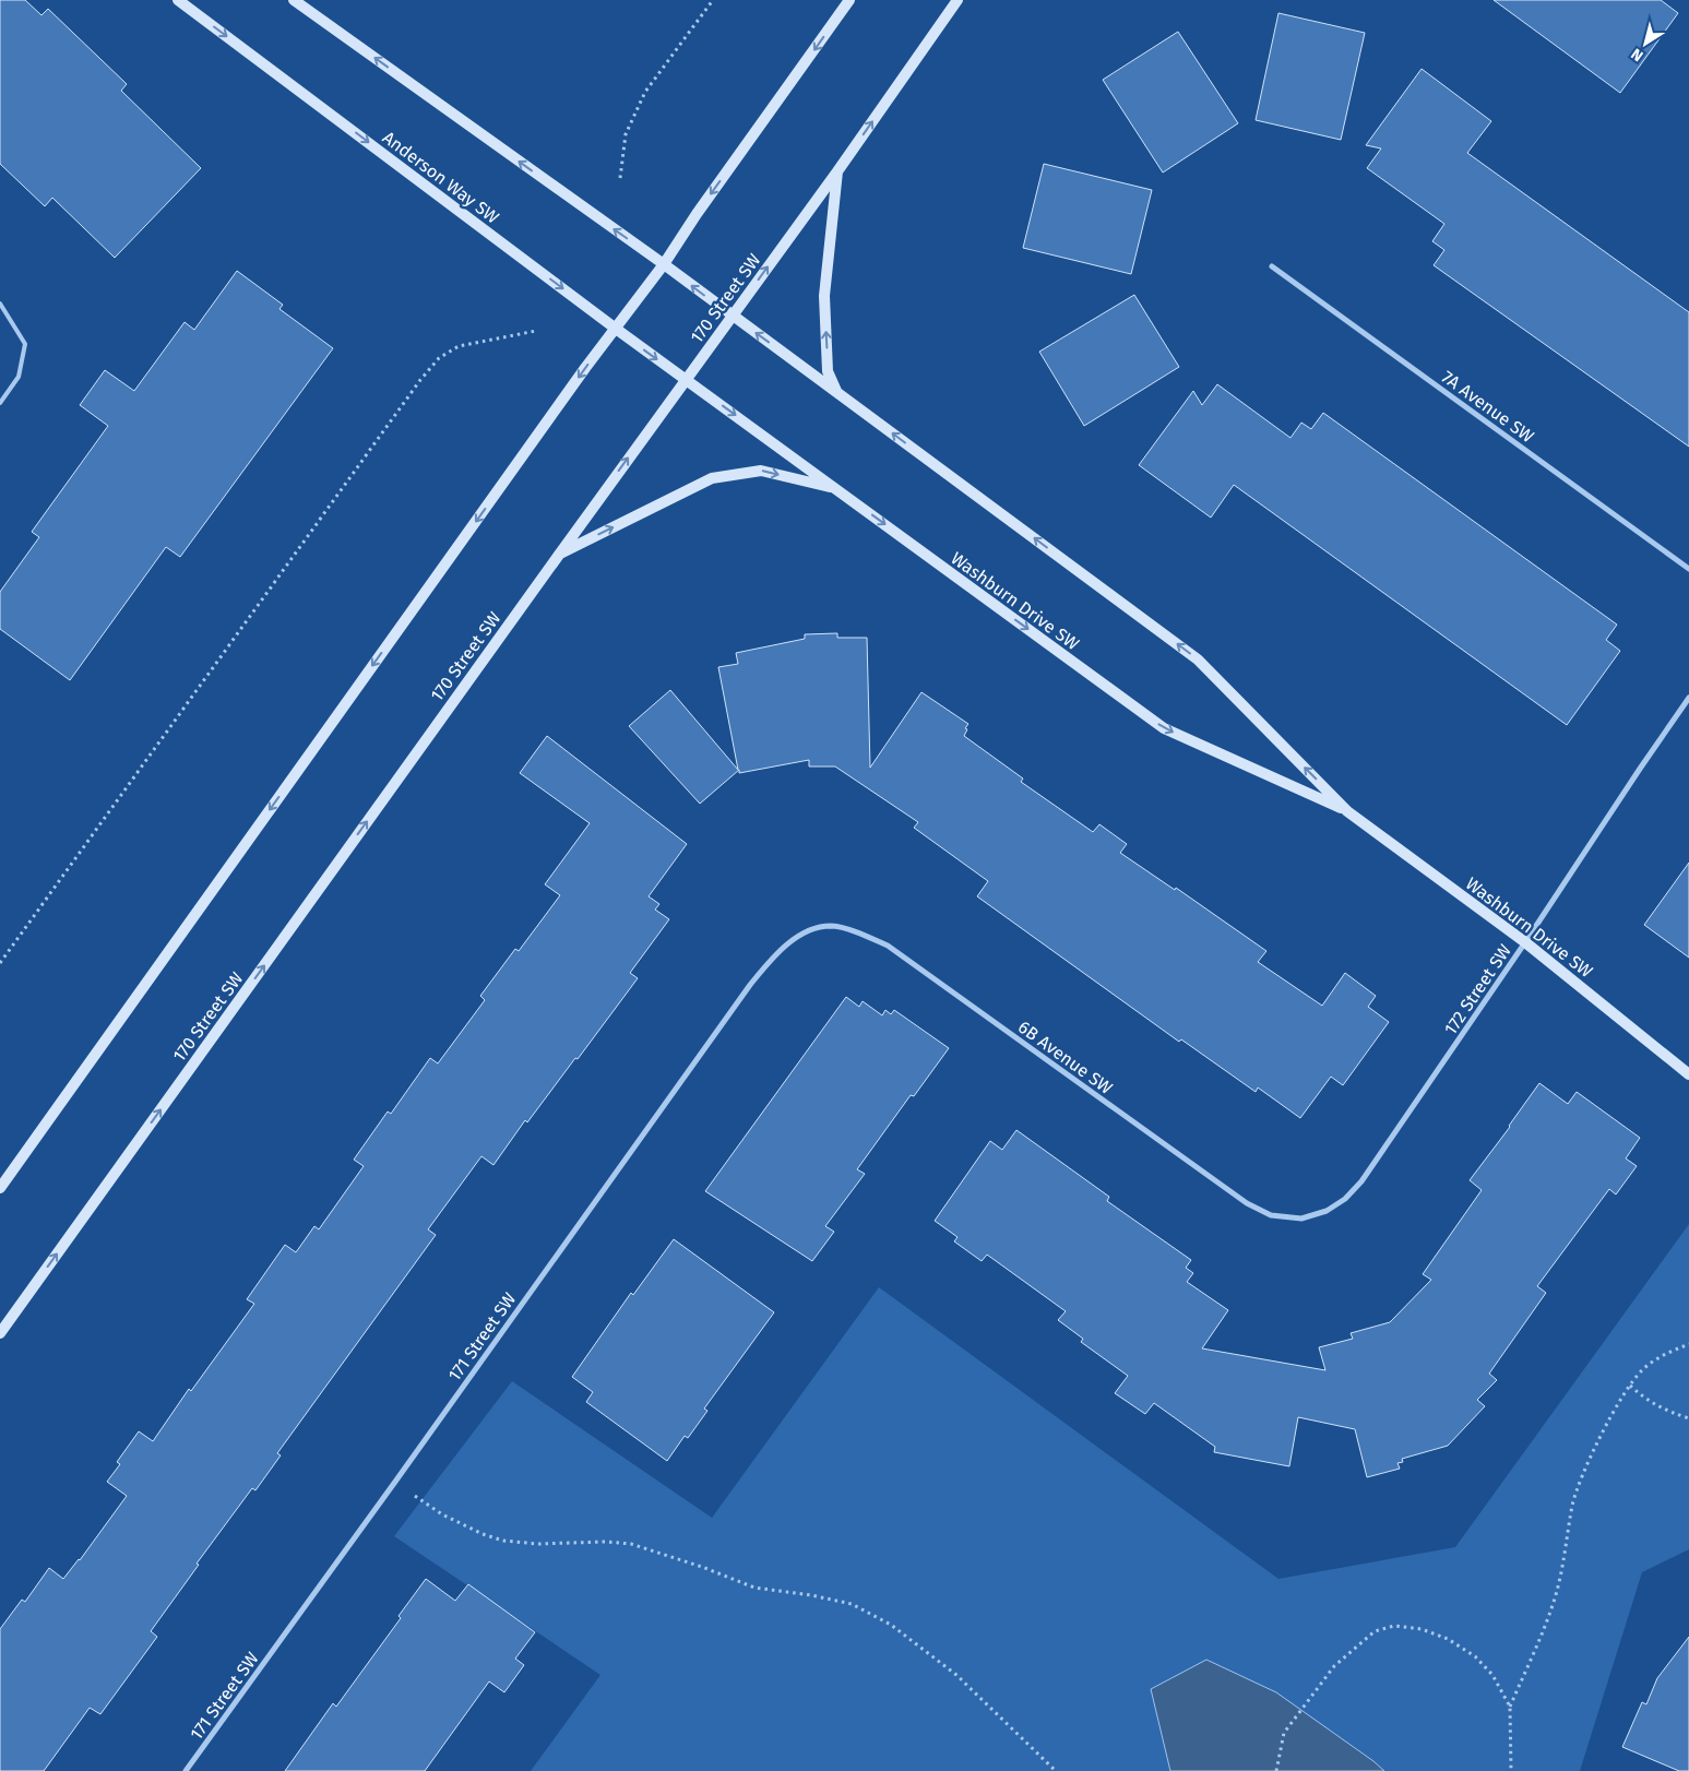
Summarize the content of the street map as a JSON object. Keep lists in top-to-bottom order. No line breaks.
{"streets":{"main road":["Anderson Way SW","170 Street SW","Washburn Drive SW"],"street":["7A Avenue SW","172 Street SW","6B Avenue SW","171 Street SW"]},"crossings":[["Anderson Way SW","170 Street SW"],["Anderson Way SW","Washburn Drive SW"],["170 Street SW","Washburn Drive SW"],["Washburn Drive SW","172 Street SW"],["172 Street SW","6B Avenue SW"],["6B Avenue SW","171 Street SW"]],"north":"bottom left"}
